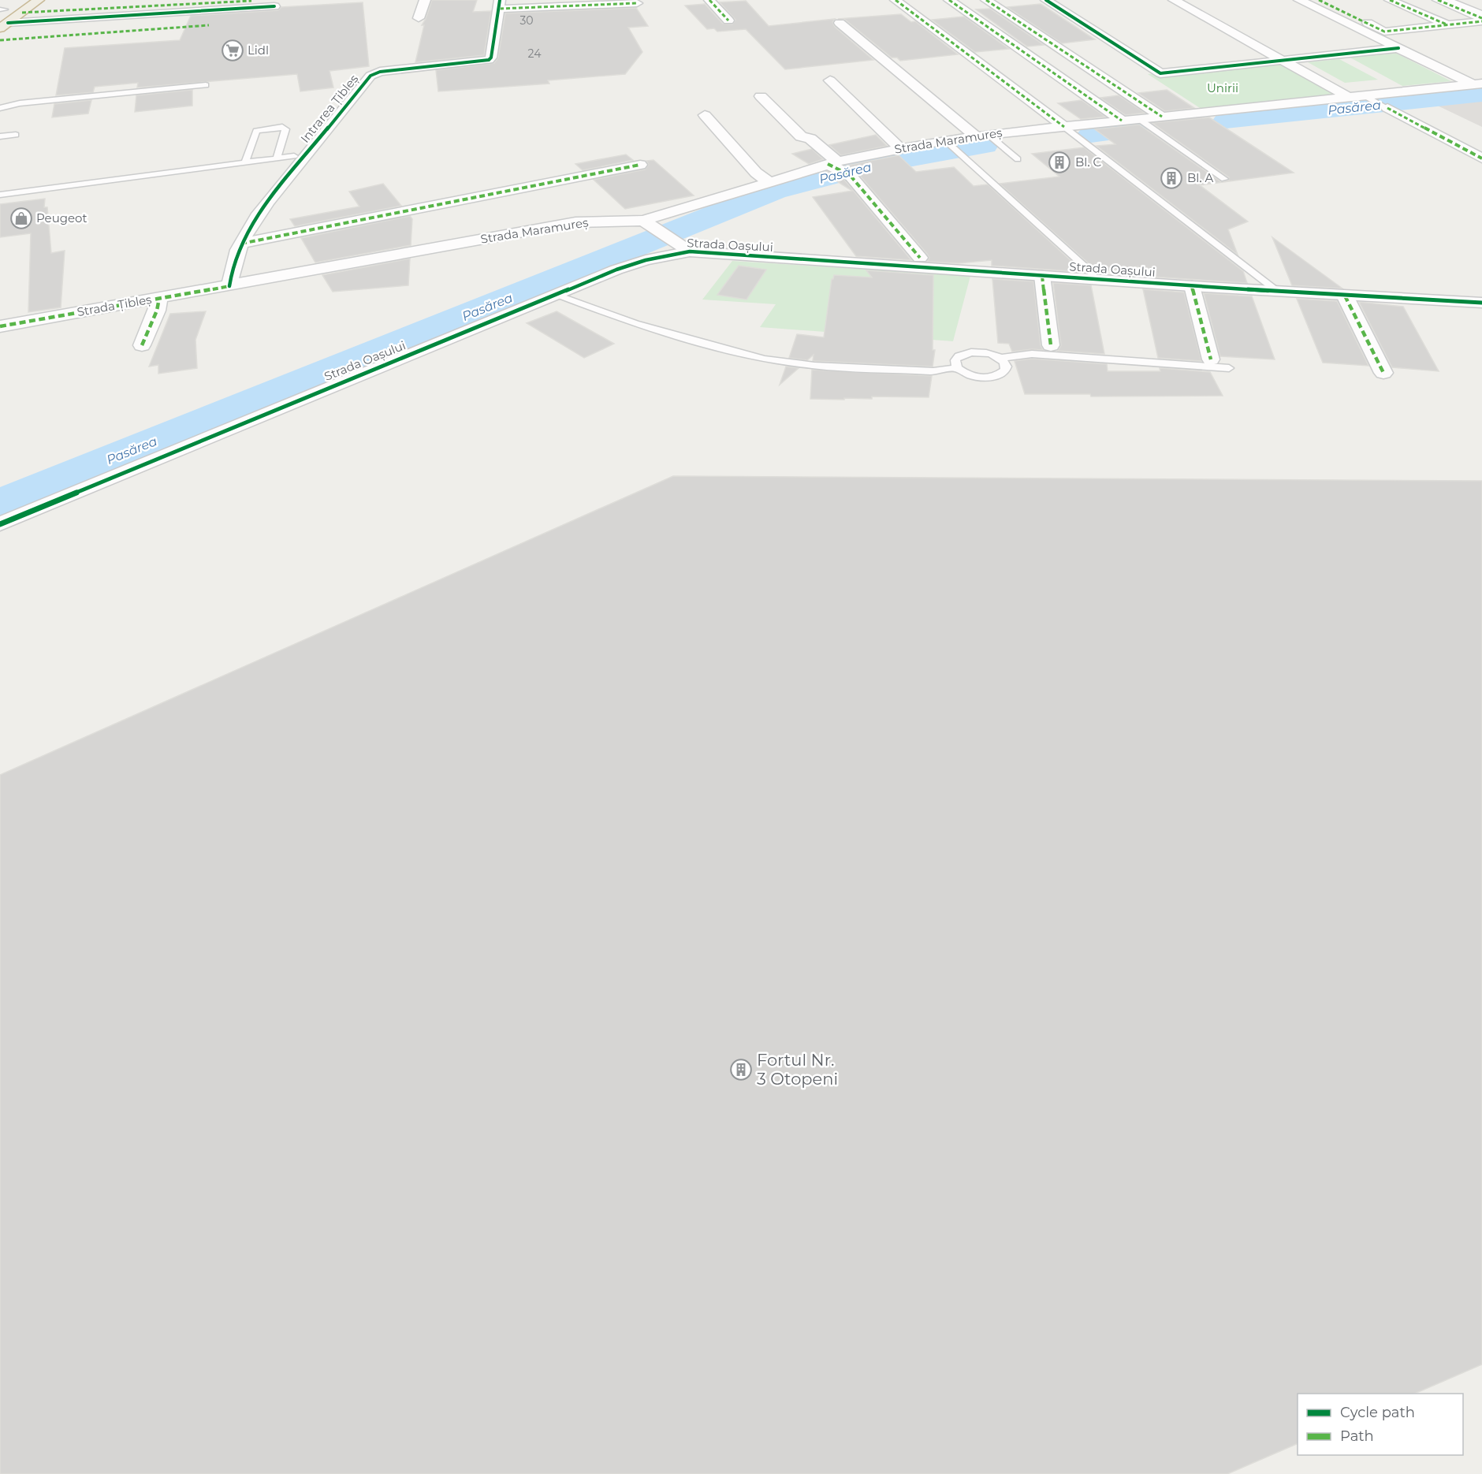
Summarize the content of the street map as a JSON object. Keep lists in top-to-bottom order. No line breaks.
{"streets":{"street":["Intrarea Țibleș","Strada Maramureș","Strada Oașului","Strada Țibleș"]},"crossings":[["Intrarea Țibleș","Strada Maramureș"],["Intrarea Țibleș","Strada Țibleș"],["Strada Maramureș","Strada Țibleș"]],"water":["Pasărea"],"parks":["Unirii"],"places":{"supermarket":["Lidl"],"building":["Bl. C","Bl. A","Fortul Nr. 3 Otopeni"],"shop":["Peugeot"]},"house_numbers":["30","24"],"legend":["Cycle path","Path"]}
